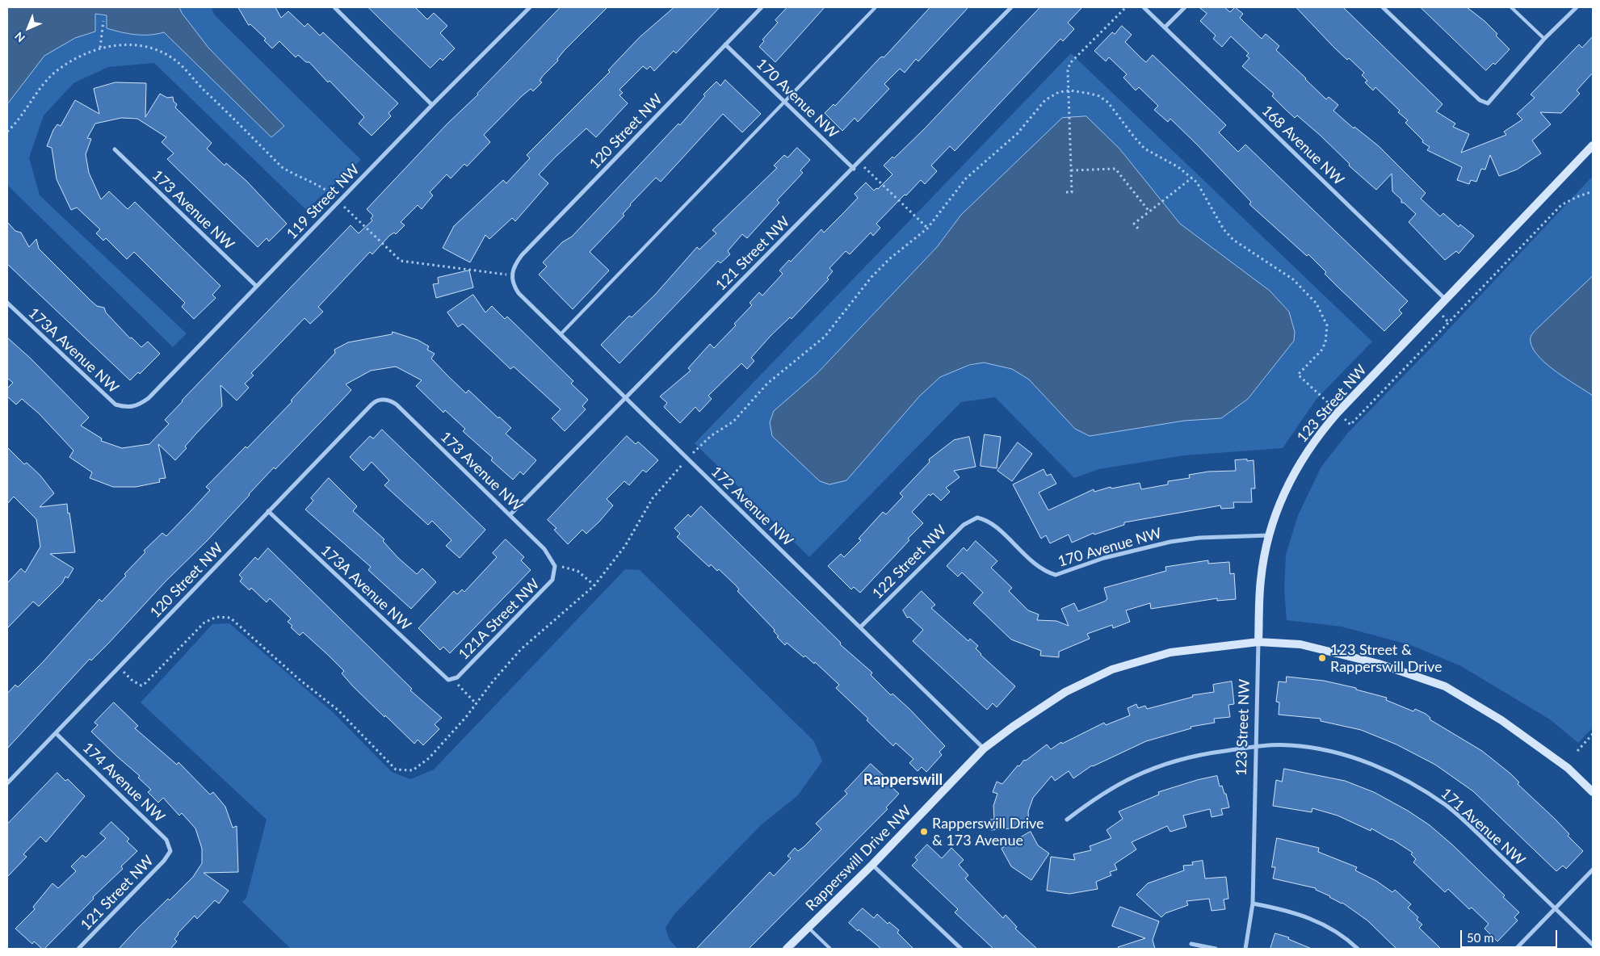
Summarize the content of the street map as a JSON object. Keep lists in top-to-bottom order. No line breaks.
{"streets":{"street":["170 Avenue NW","120 Street NW","168 Avenue NW","119 Street NW","173 Avenue NW","121 Street NW","173A Avenue NW","123 Street NW","172 Avenue NW","122 Street NW","121A Street NW","174 Avenue NW","171 Avenue NW","Rapperswill Drive NW"]},"crossings":[["170 Avenue NW","120 Street NW"],["170 Avenue NW","121 Street NW"],["170 Avenue NW","123 Street NW"],["170 Avenue NW","122 Street NW"],["120 Street NW","173 Avenue NW"],["120 Street NW","173A Avenue NW"],["120 Street NW","172 Avenue NW"],["120 Street NW","174 Avenue NW"],["168 Avenue NW","123 Street NW"],["119 Street NW","173 Avenue NW"],["119 Street NW","173A Avenue NW"],["173 Avenue NW","121 Street NW"],["173 Avenue NW","121A Street NW"],["121 Street NW","172 Avenue NW"],["121 Street NW","174 Avenue NW"],["173A Avenue NW","121A Street NW"],["123 Street NW","171 Avenue NW"],["123 Street NW","Rapperswill Drive NW"],["172 Avenue NW","122 Street NW"],["172 Avenue NW","Rapperswill Drive NW"]],"districts":["Rapperswill"],"places":["123 Street & Rapperswill Drive","Rapperswill Drive & 173 Avenue"],"scale_bar":"50 m","north":"bottom left"}
